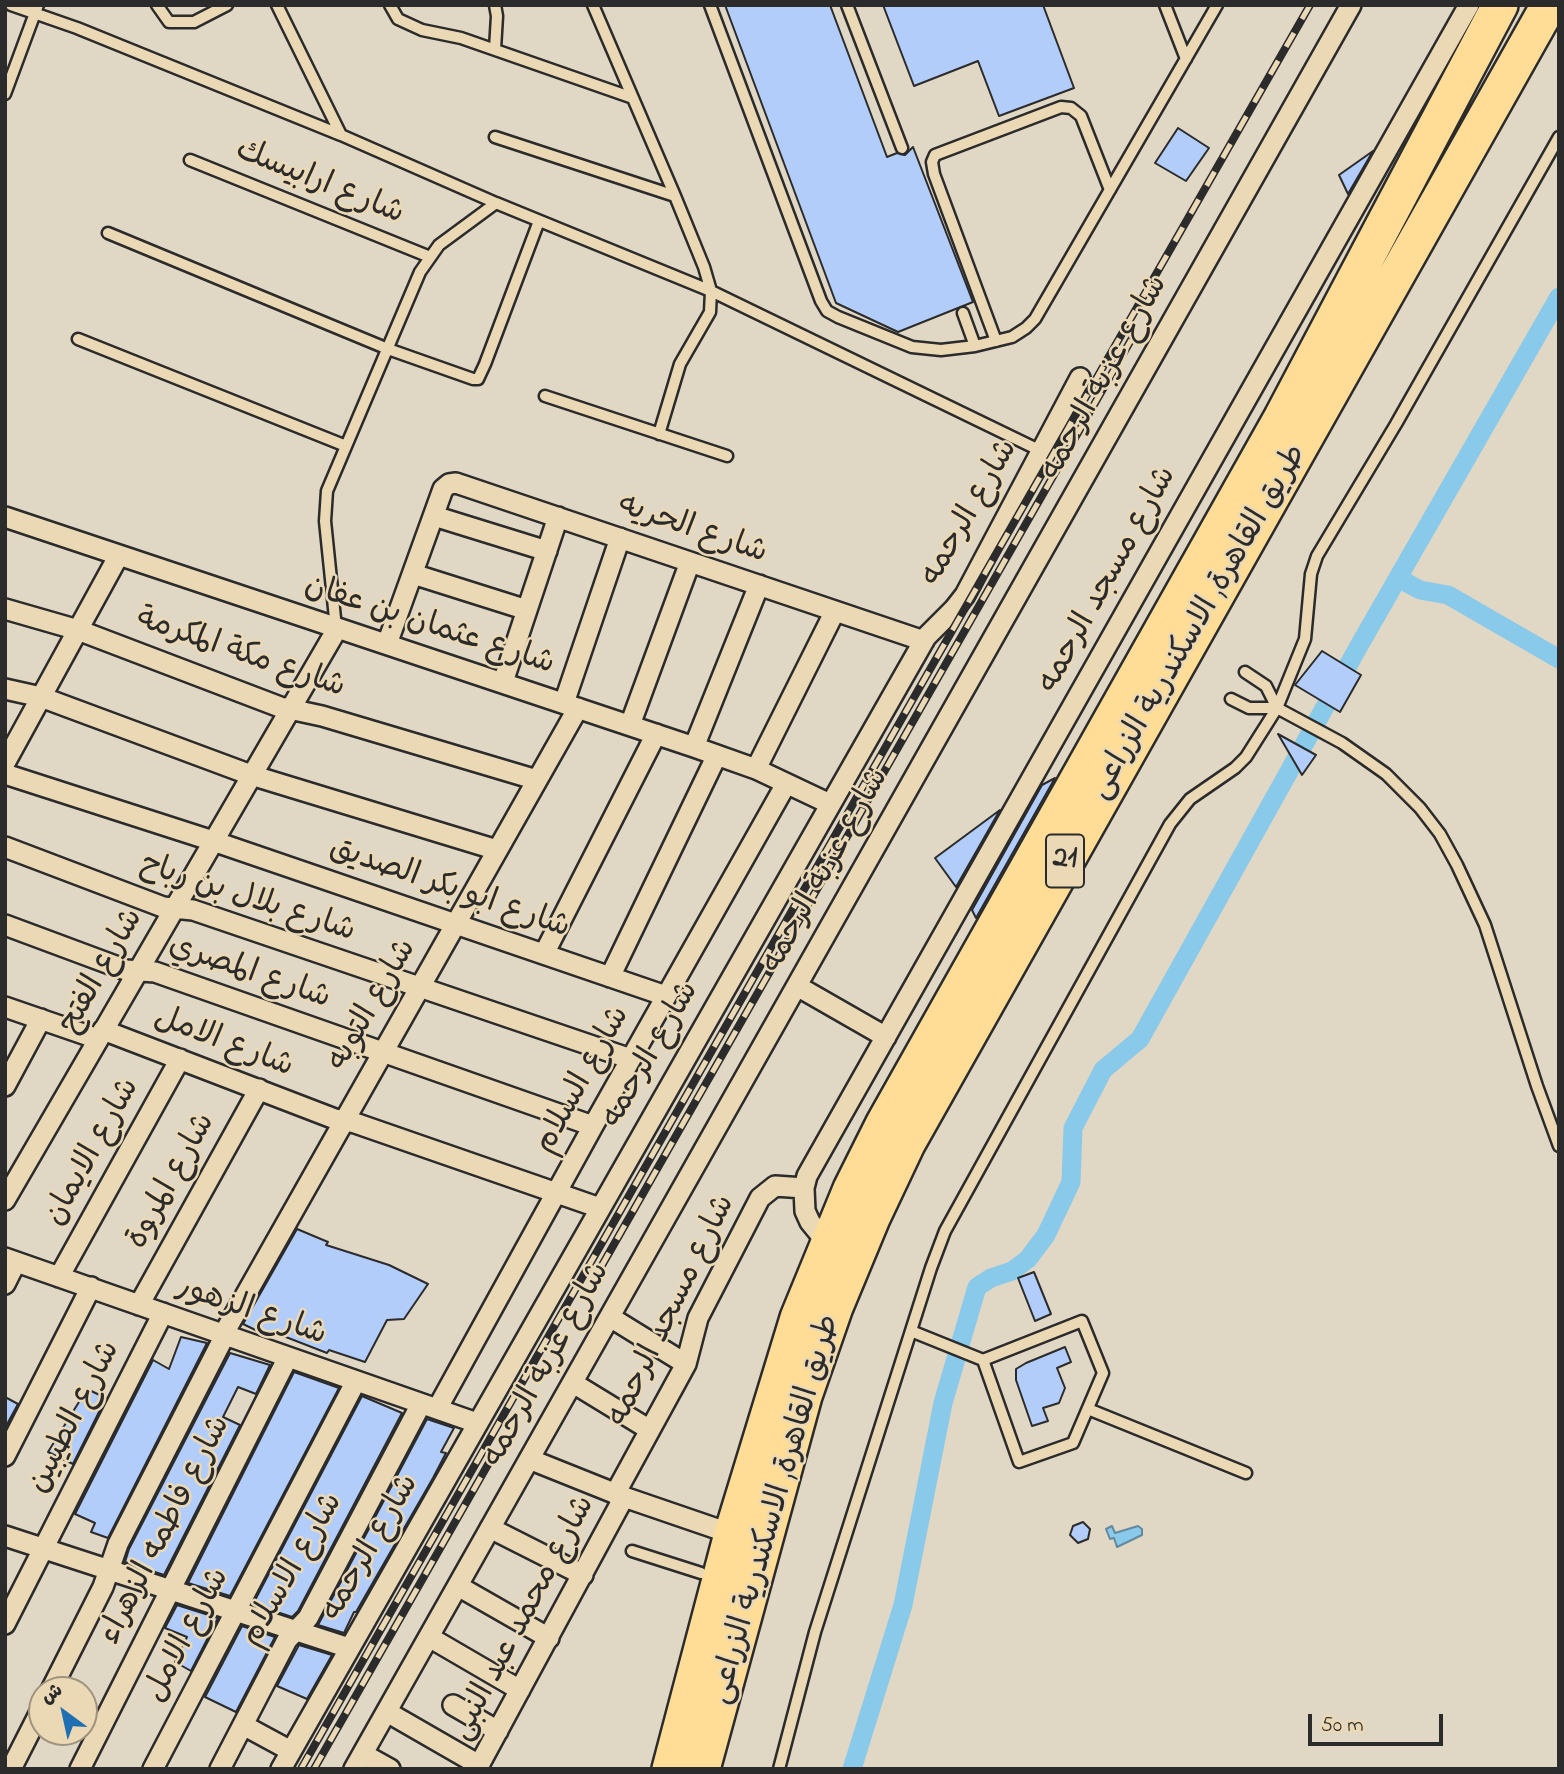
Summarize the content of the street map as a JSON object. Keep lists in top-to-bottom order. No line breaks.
{"streets":{"highway":["طريق القاهرة, الاسكندرية الزراعى","21"],"street":["شارع عزبة الرحمه","شارع الرحمه","شارع الحريه","شارع مسجد الرحمه","شارع عثمان بن عفان","شارع مكة المكرمة","شارع ابو بكر الصديق","شارع بلال بن رباح","شارع الفتح","شارع المصري","شارع التوبه","شارع الامل","شارع السلام","شارع الايمان","شارع المروة","شارع الزهور","شارع الطيبين","شارع فاطمه الزهراء","شارع الاسلام","شارع محمد عبد النبى"],"lane":["شارع ارابيسك"]},"crossings":[["شارع الرحمه","شارع الحريه"],["شارع الرحمه","شارع عثمان بن عفان"],["شارع الرحمه","شارع الامل"],["شارع الرحمه","شارع الزهور"],["شارع الحريه","شارع التوبه"],["شارع مسجد الرحمه","شارع محمد عبد النبى"],["شارع عثمان بن عفان","شارع الفتح"],["شارع عثمان بن عفان","شارع التوبه"],["شارع عثمان بن عفان","شارع السلام"],["شارع مكة المكرمة","شارع الفتح"],["شارع مكة المكرمة","شارع التوبه"],["شارع ابو بكر الصديق","شارع الفتح"],["شارع ابو بكر الصديق","شارع التوبه"],["شارع ابو بكر الصديق","شارع السلام"],["شارع بلال بن رباح","شارع الفتح"],["شارع بلال بن رباح","شارع التوبه"],["شارع بلال بن رباح","شارع السلام"],["شارع الفتح","شارع المصري"],["شارع الفتح","شارع الامل"],["شارع المصري","شارع التوبه"],["شارع المصري","شارع السلام"],["شارع التوبه","شارع الامل"],["شارع التوبه","شارع الزهور"],["شارع الامل","شارع السلام"],["شارع الامل","شارع الايمان"],["شارع الامل","شارع المروة"],["شارع الامل","شارع الزهور"],["شارع السلام","شارع الزهور"],["شارع السلام","شارع الاسلام"],["شارع الايمان","شارع الزهور"],["شارع المروة","شارع الزهور"],["شارع الزهور","شارع الطيبين"],["شارع الزهور","شارع فاطمه الزهراء"],["شارع الزهور","شارع الاسلام"]],"scale_bar":"50 m","north":"top left"}
